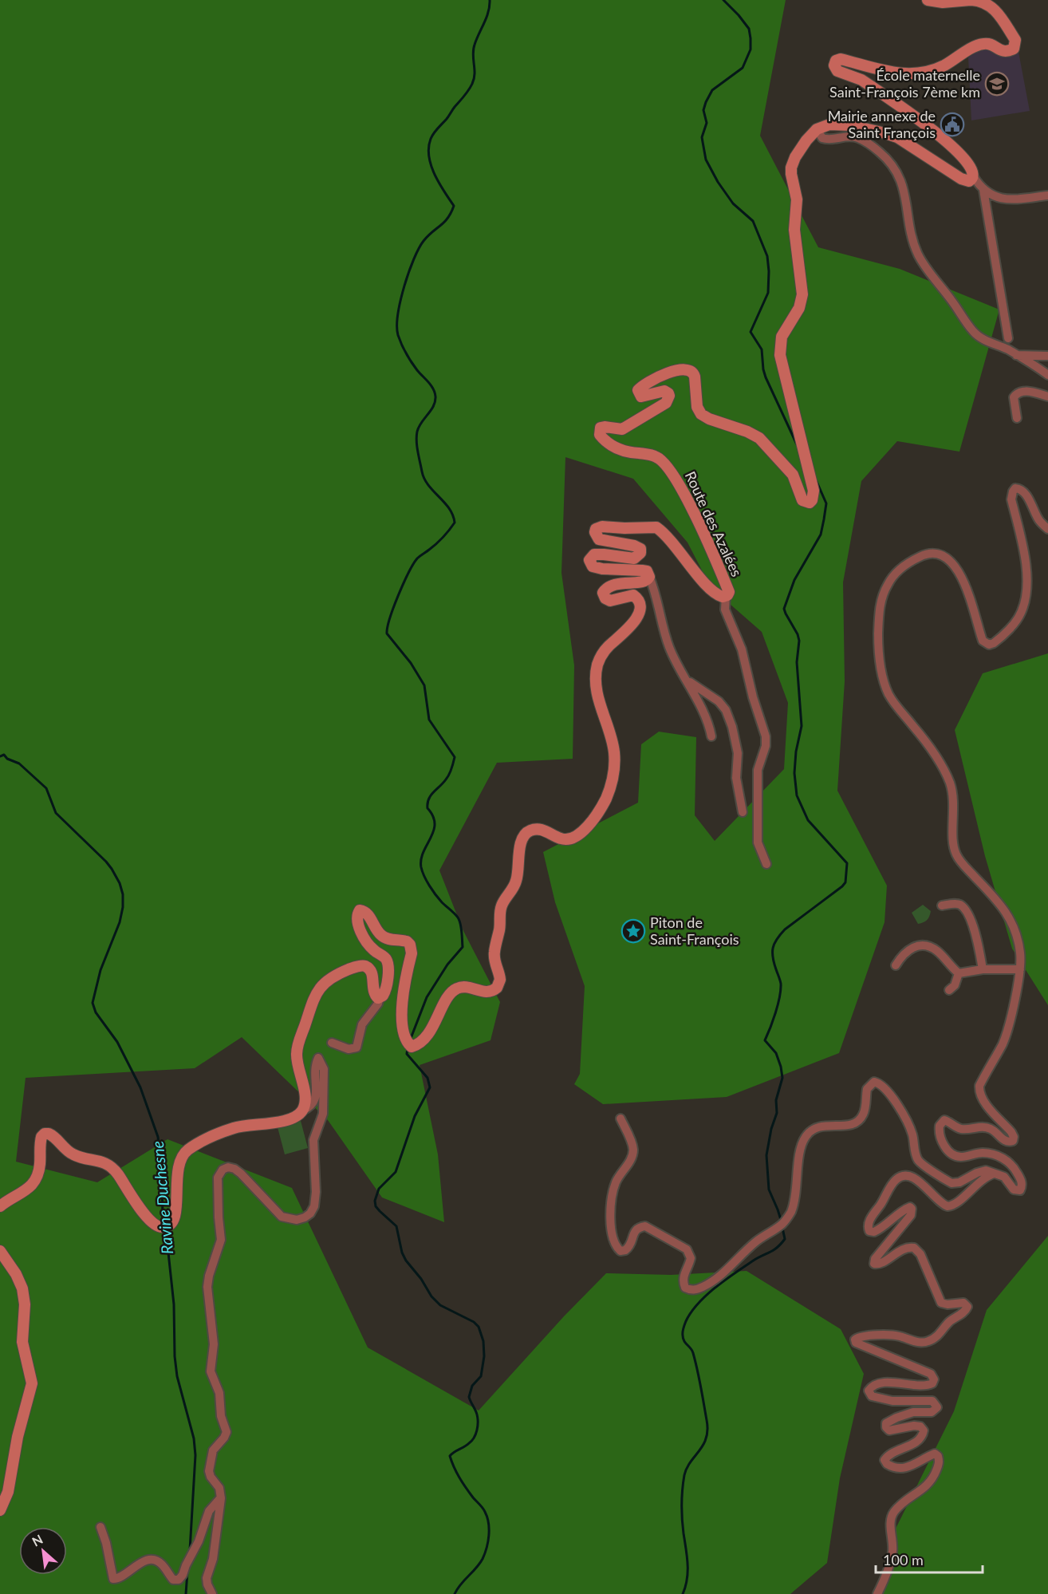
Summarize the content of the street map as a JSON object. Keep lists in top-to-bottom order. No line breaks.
{"streets":{"main road":["Route des Azalées"]},"water":["Ravine Duchesne"],"places":{"school or university":["École maternelle Saint-François 7ème km"],"public building":["Mairie annexe de Saint François"],"place":["Piton de Saint-François"]},"scale_bar":"100 m","north":"top left"}
